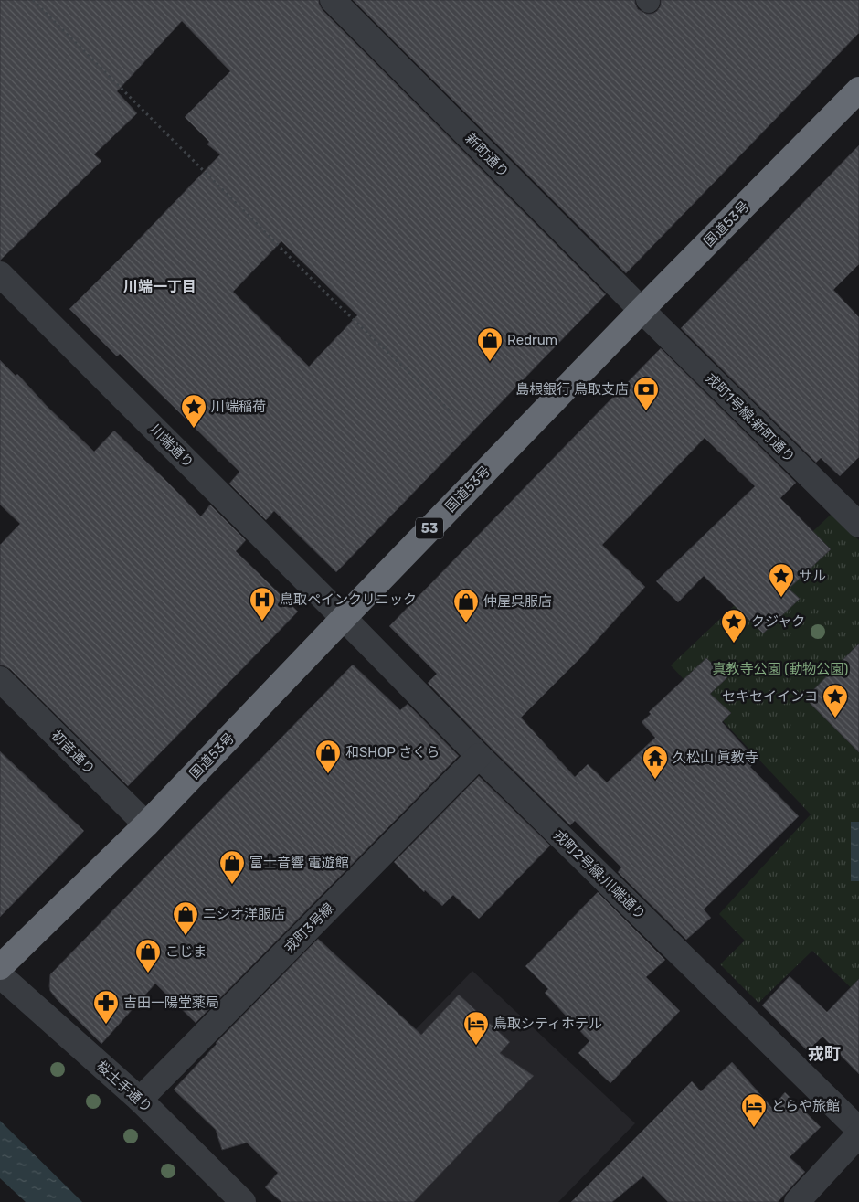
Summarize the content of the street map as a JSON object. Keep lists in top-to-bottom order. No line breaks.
{"streets":{"highway":["国道53号","53"],"street":["新町通り","戎町1号線;新町通り","川端通り","初音通り","戎町2号線;川端通り","戎町3号線","桜土手通り"]},"crossings":[["新町通り","国道53号"],["新町通り","戎町1号線;新町通り"],["国道53号","戎町1号線;新町通り"],["国道53号","川端通り"],["国道53号","初音通り"],["国道53号","戎町2号線;川端通り"],["川端通り","戎町2号線;川端通り"],["戎町2号線;川端通り","戎町3号線"],["戎町3号線","桜土手通り"]],"districts":["川端一丁目","戎町"],"parks":["真教寺公園 (動物公園)"],"places":{"shop":["Redrum","仲屋呉服店","和SHOP さくら","富士音響 電遊館","ニシオ洋服店","こじま"],"bank":["島根銀行 鳥取支店"],"place":["川端稲荷","サル","クジャク","セキセイインコ"],"hospital":["鳥取ペインクリニック"],"temple":["久松山 眞教寺"],"pharmacy":["吉田一陽堂薬局"],"hotel":["鳥取シティホテル","とらや旅館"]}}
